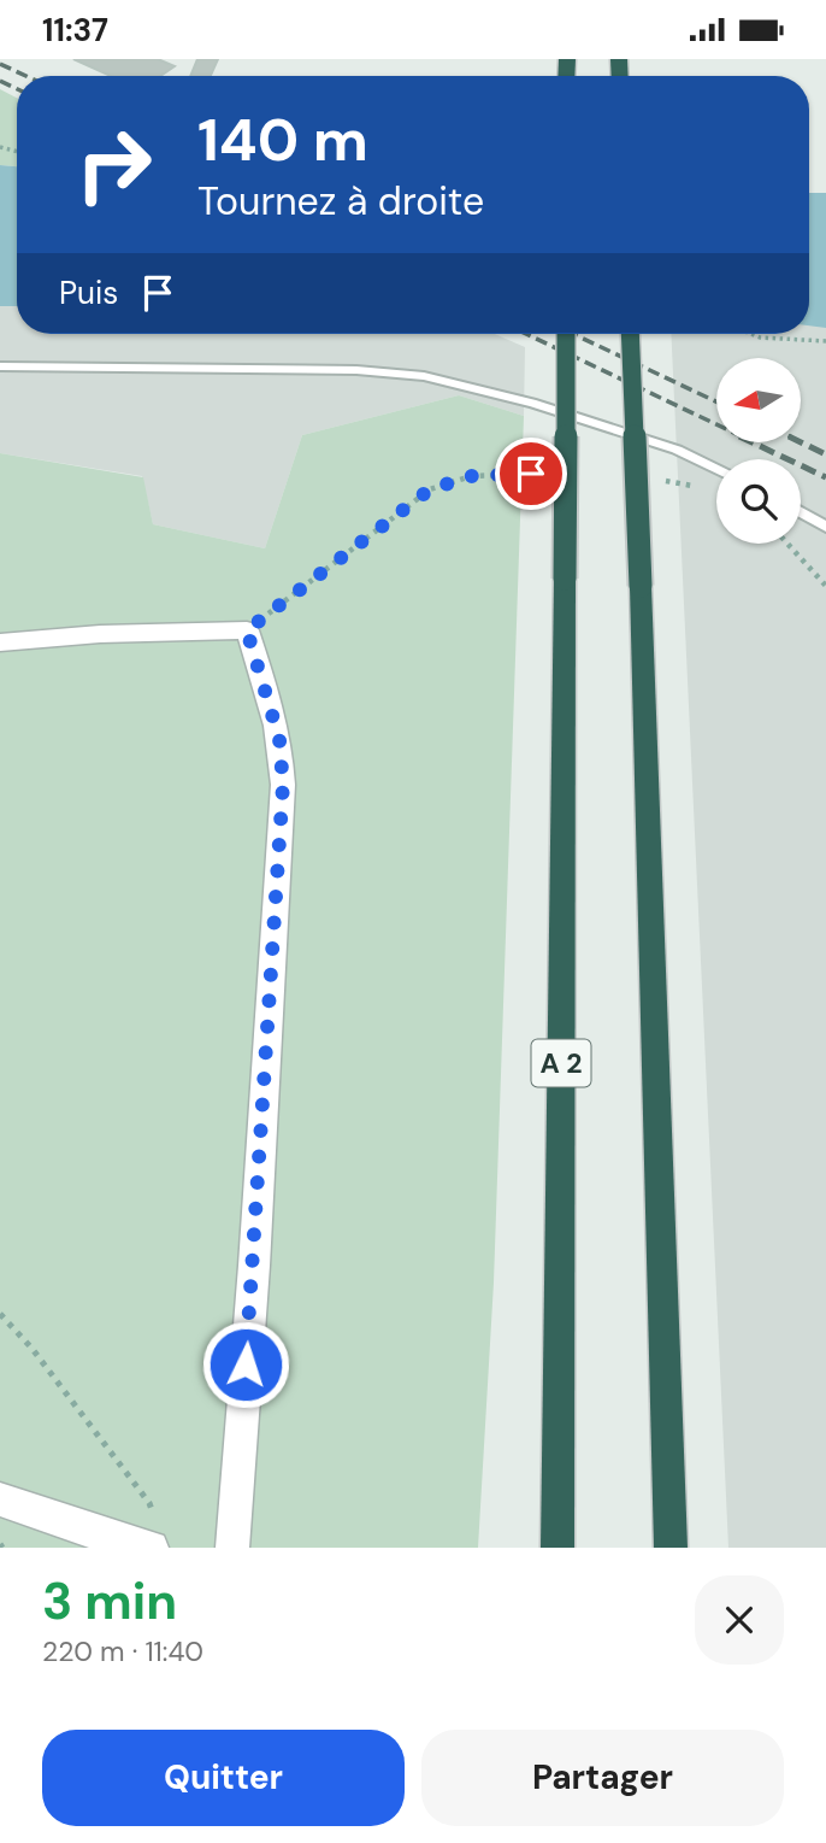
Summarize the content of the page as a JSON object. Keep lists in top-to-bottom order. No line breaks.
{"streets":{"highway":["A 2"]},"north":"left","page":{"status":"11:37","turn":["140 m","Tournez à droite"],"then":"Puis","heading":["3 min","220 m · 11:40"],"buttons":["Quitter","Partager"]}}
